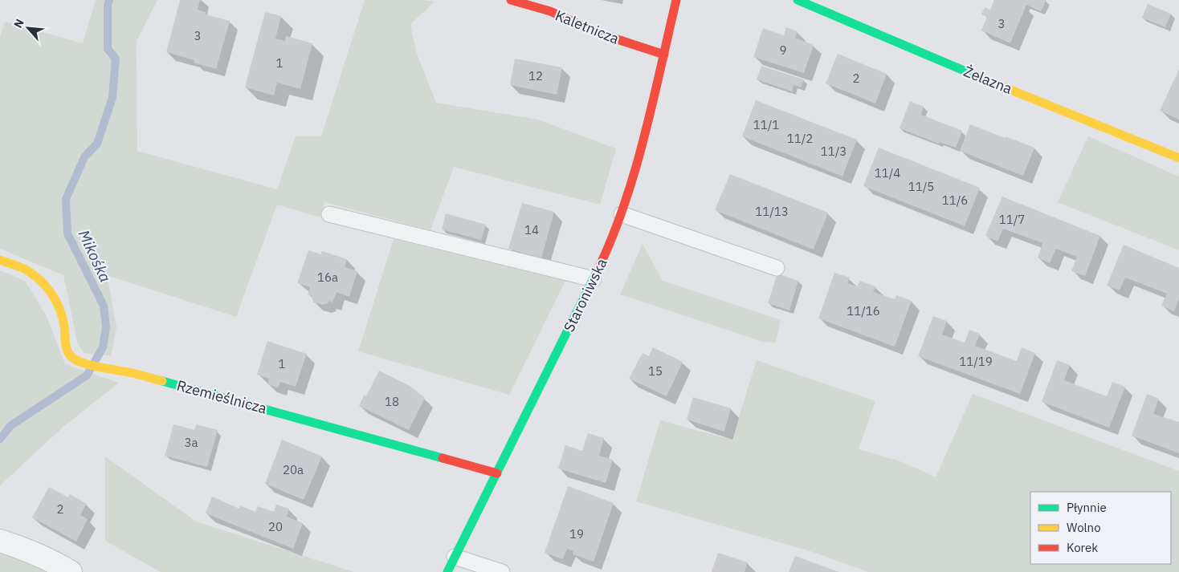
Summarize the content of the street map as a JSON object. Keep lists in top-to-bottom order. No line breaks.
{"streets":{"street":["Kaletnicza","Żelazna","Staroniwska","Rzemieślnicza"]},"crossings":[["Kaletnicza","Staroniwska"],["Staroniwska","Rzemieślnicza"]],"water":["Mikośka"],"house_numbers":["3","3","9","1","12","2","11/1","11/2","11/3","11/4","11/5","11/6","11/13","11/7","14","16a","11/16","11/19","1","15","18","3a","20a","2","20","19"],"legend":["Płynnie","Wolno","Korek"],"north":"top left"}
